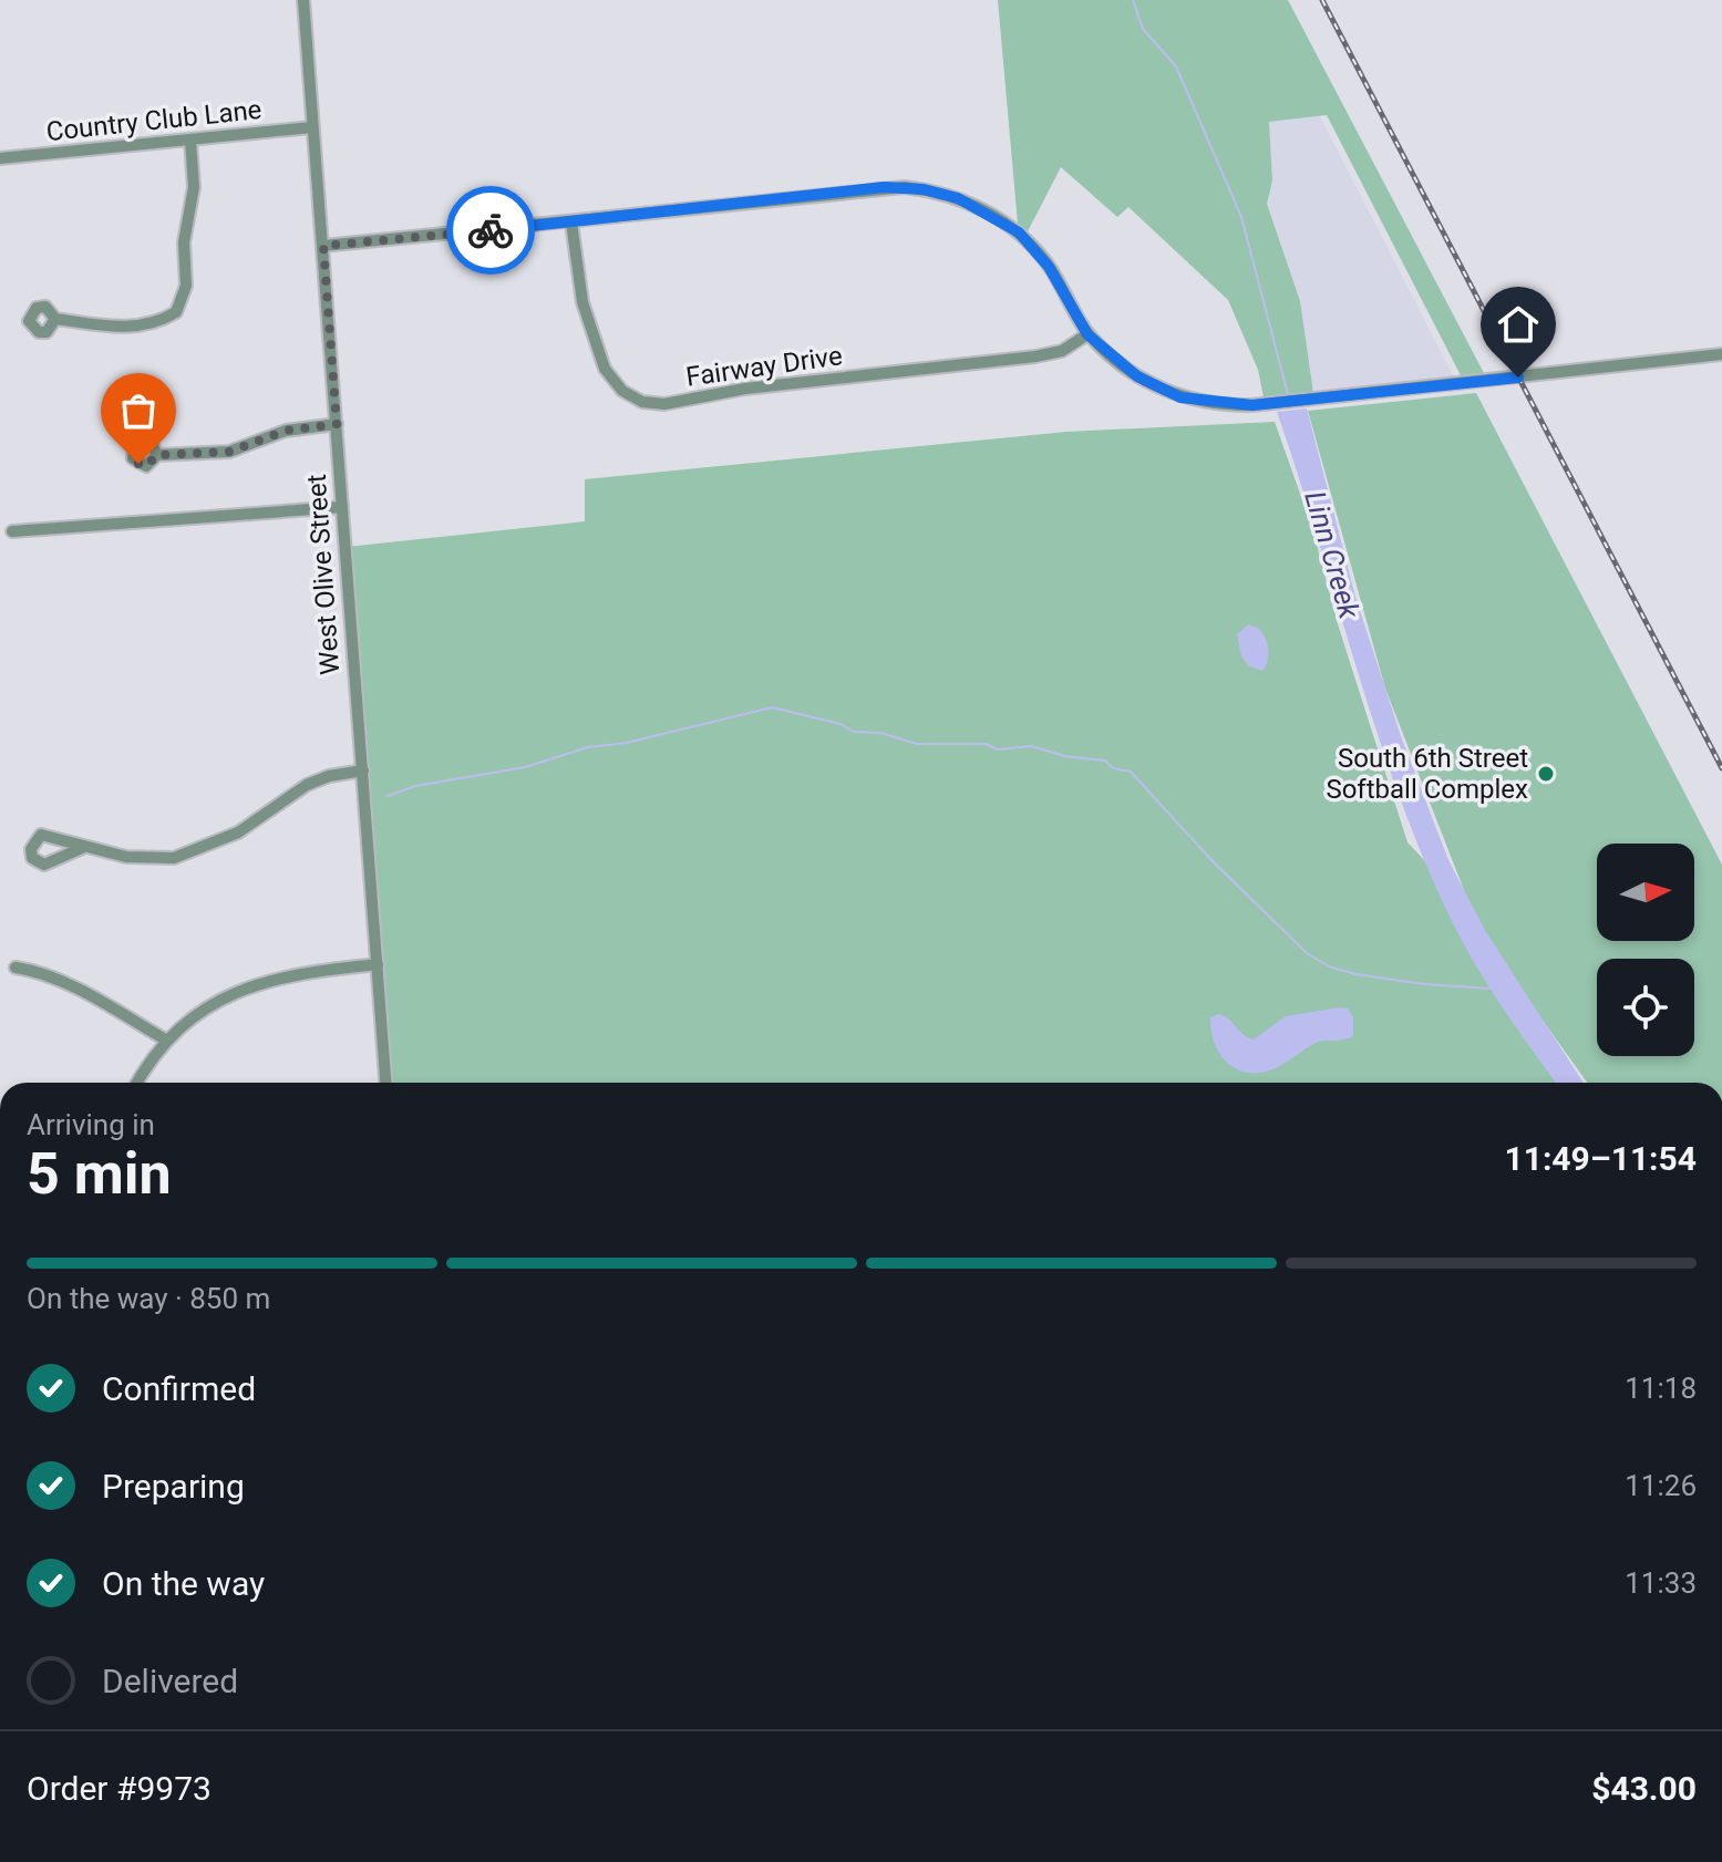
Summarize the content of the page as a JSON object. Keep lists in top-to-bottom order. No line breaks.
{"streets":{"street":["Country Club Lane","Fairway Drive","West Olive Street"]},"crossings":[["Country Club Lane","West Olive Street"]],"water":["Linn Creek"],"places":["South 6th Street Softball Complex"],"north":"right","page":{"heading":["5 min","Arriving in","11:49–11:54"],"panel":["Order #9973","$43.00"],"bar":"On the way · 850 m","list":[["Confirmed","11:18"],["Preparing","11:26"],["On the way","11:33"],"Delivered"]}}
